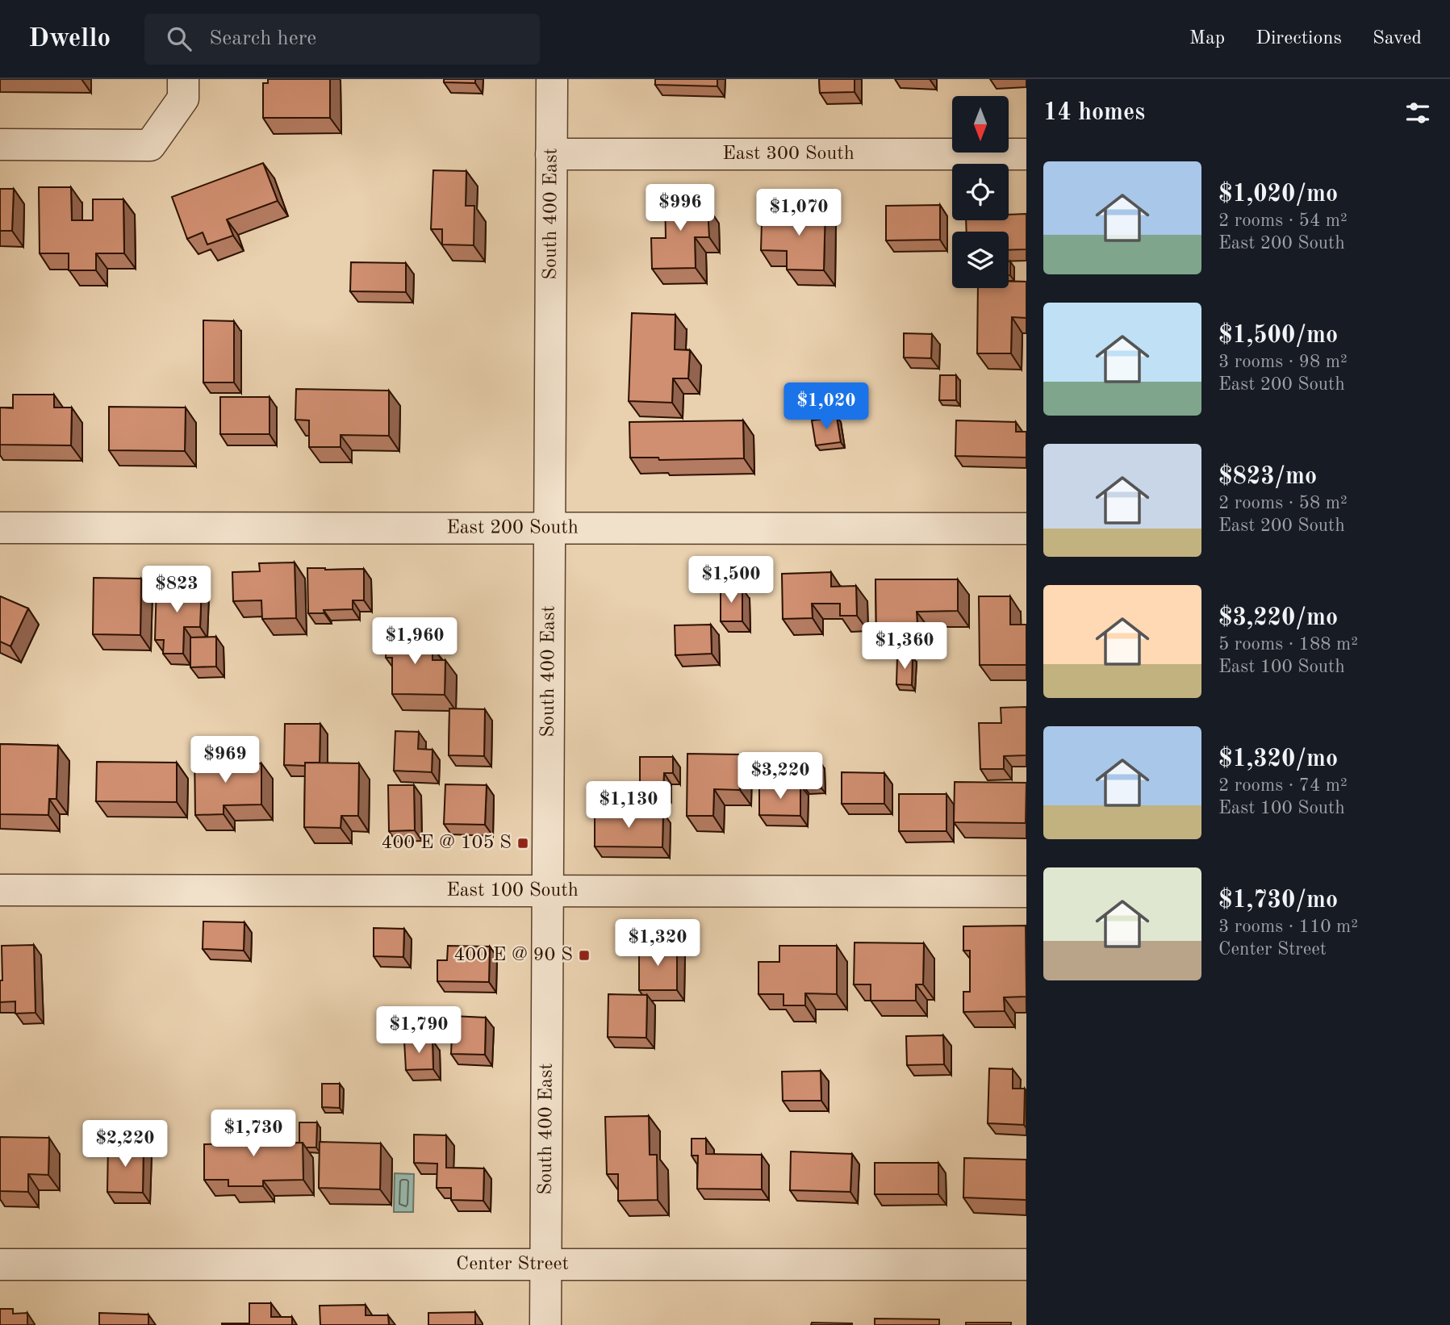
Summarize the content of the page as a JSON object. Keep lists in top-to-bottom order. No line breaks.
{"streets":{"street":["East 300 South","South 400 East","East 200 South","East 100 South","Center Street"]},"crossings":[["East 300 South","South 400 East"],["South 400 East","East 200 South"],["South 400 East","East 100 South"],["South 400 East","Center Street"]],"places":{"transit":["400 E @ 105 S","400 E @ 90 S"]},"north":"bottom","page":{"header":"Dwello","search":"Search here","nav":["Map","Directions","Saved"],"heading":"14 homes","list":[{"name":"$1,020/mo","note":"2 rooms · 54 m² · East 200 South"},{"name":"$1,500/mo","note":"3 rooms · 98 m² · East 200 South"},{"name":"$823/mo","note":"2 rooms · 58 m² · East 200 South"},{"name":"$3,220/mo","note":"5 rooms · 188 m² · East 100 South"},{"name":"$1,320/mo","note":"2 rooms · 74 m² · East 100 South"},{"name":"$1,730/mo","note":"3 rooms · 110 m² · Center Street"}],"price":["$996","$1,070","$1,020","$1,500","$823","$1,960","$1,360","$969","$3,220","$1,130","$1,320","$1,790","$1,730","$2,220"]}}
